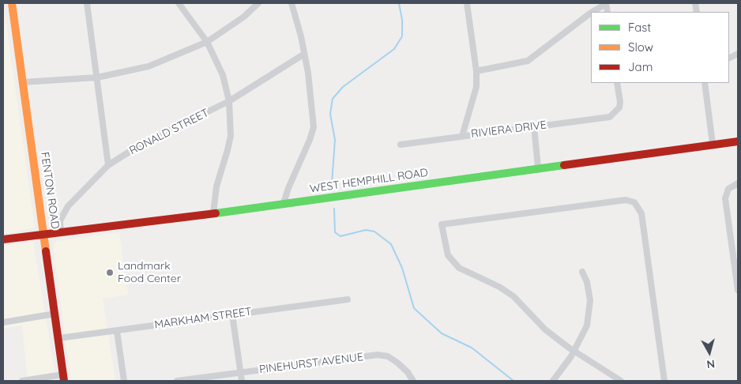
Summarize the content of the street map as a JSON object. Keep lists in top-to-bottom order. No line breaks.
{"streets":{"street":["RIVIERA DRIVE","RONALD STREET","WEST HEMPHILL ROAD","FENTON ROAD","MARKHAM STREET","PINEHURST AVENUE"]},"crossings":[["RONALD STREET","WEST HEMPHILL ROAD"],["WEST HEMPHILL ROAD","FENTON ROAD"],["FENTON ROAD","MARKHAM STREET"]],"places":["Landmark Food Center"],"legend":["Fast","Slow","Jam"],"north":"bottom"}
